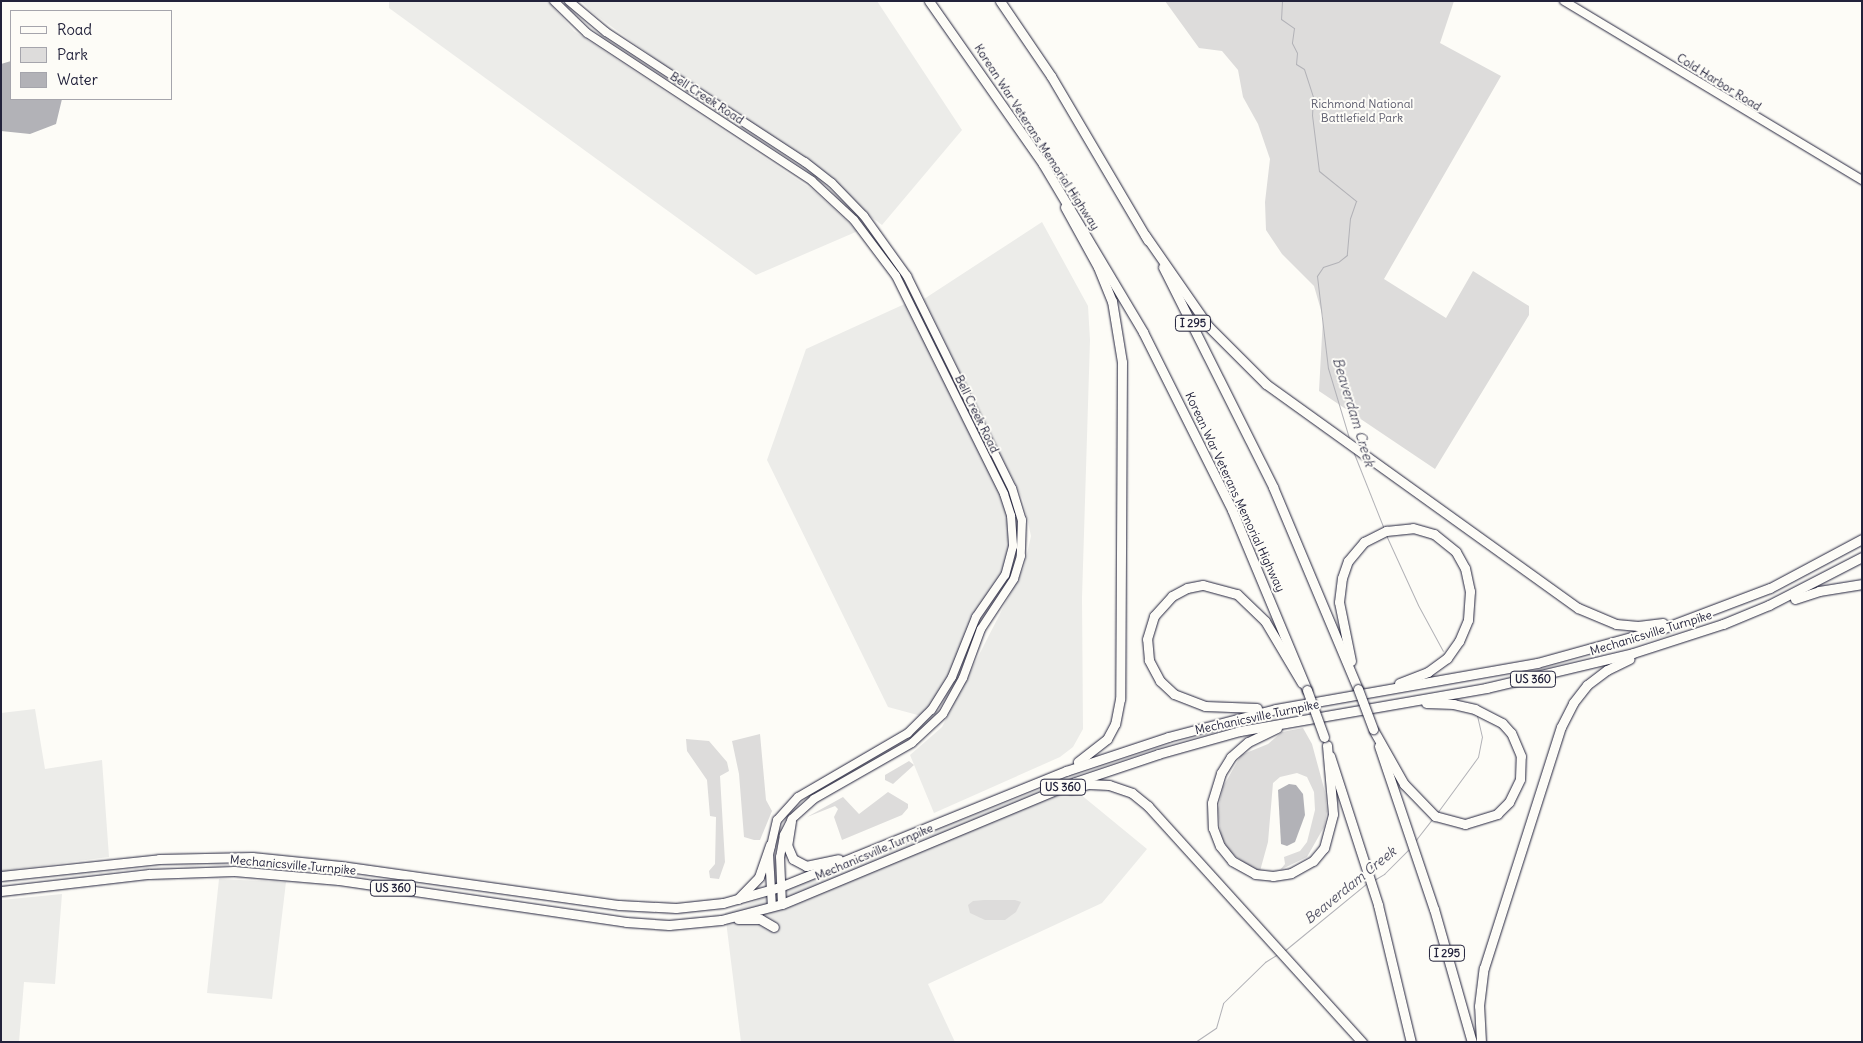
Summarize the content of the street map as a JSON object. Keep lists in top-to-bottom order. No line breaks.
{"streets":{"highway":["Korean War Veterans Memorial Highway","I 295","Mechanicsville Turnpike","US 360"],"main road":["Cold Harbor Road","Bell Creek Road"]},"crossings":[["Bell Creek Road","Mechanicsville Turnpike"],["Mechanicsville Turnpike","US 360"]],"water":["Beaverdam Creek"],"parks":["Richmond National Battlefield Park"],"legend":["Road","Park","Water"]}
